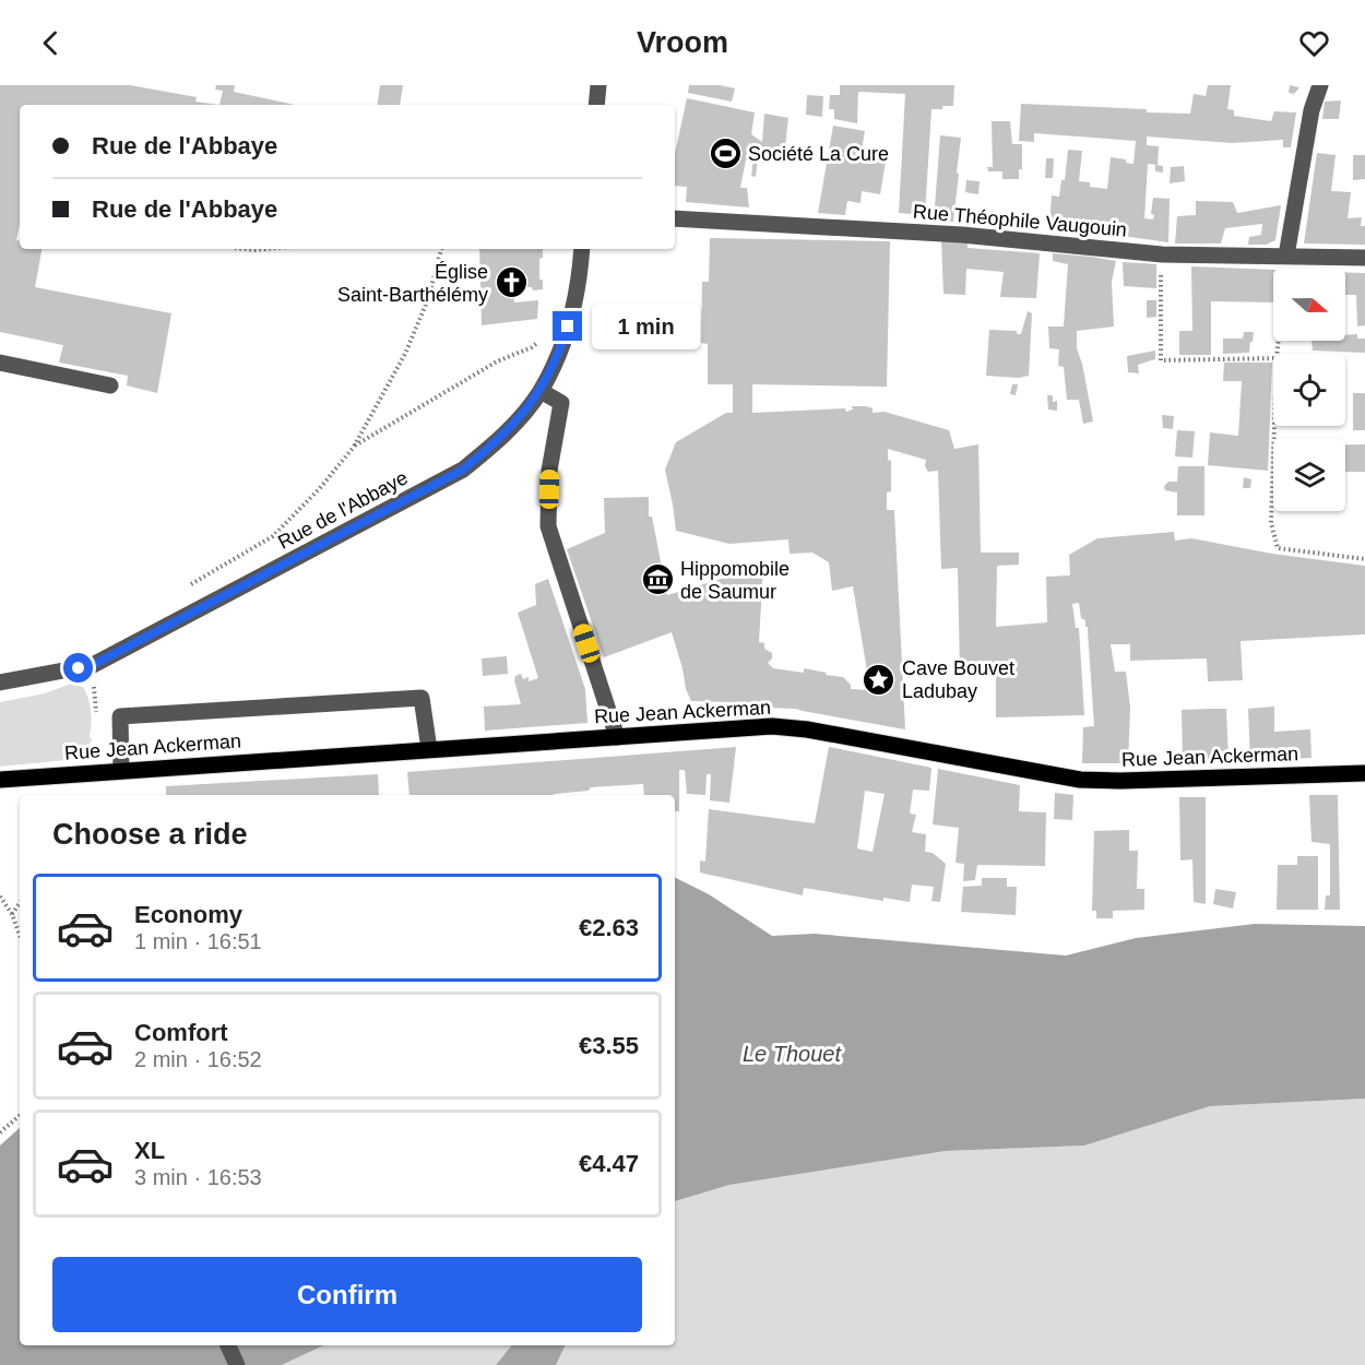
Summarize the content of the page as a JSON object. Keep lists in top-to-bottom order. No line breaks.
{"streets":{"main road":["Rue Jean Ackerman"],"street":["Rue Théophile Vaugouin","Rue de l'Abbaye"]},"water":["Le Thouet"],"places":{"sports":["Société La Cure"],"church":["Église Saint-Barthélémy"],"museum":["Hippomobile de Saumur"],"place":["Cave Bouvet Ladubay"]},"north":"right","page":{"header":"Vroom","banner":["Rue de l'Abbaye","Rue de l'Abbaye"],"bubble":"1 min","heading":"Choose a ride","list":[{"name":"Economy","note":"1 min · 16:51","value":"€2.63"},{"name":"Comfort","note":"2 min · 16:52","value":"€3.55"},{"name":"XL","note":"3 min · 16:53","value":"€4.47"}],"buttons":"Confirm"}}
